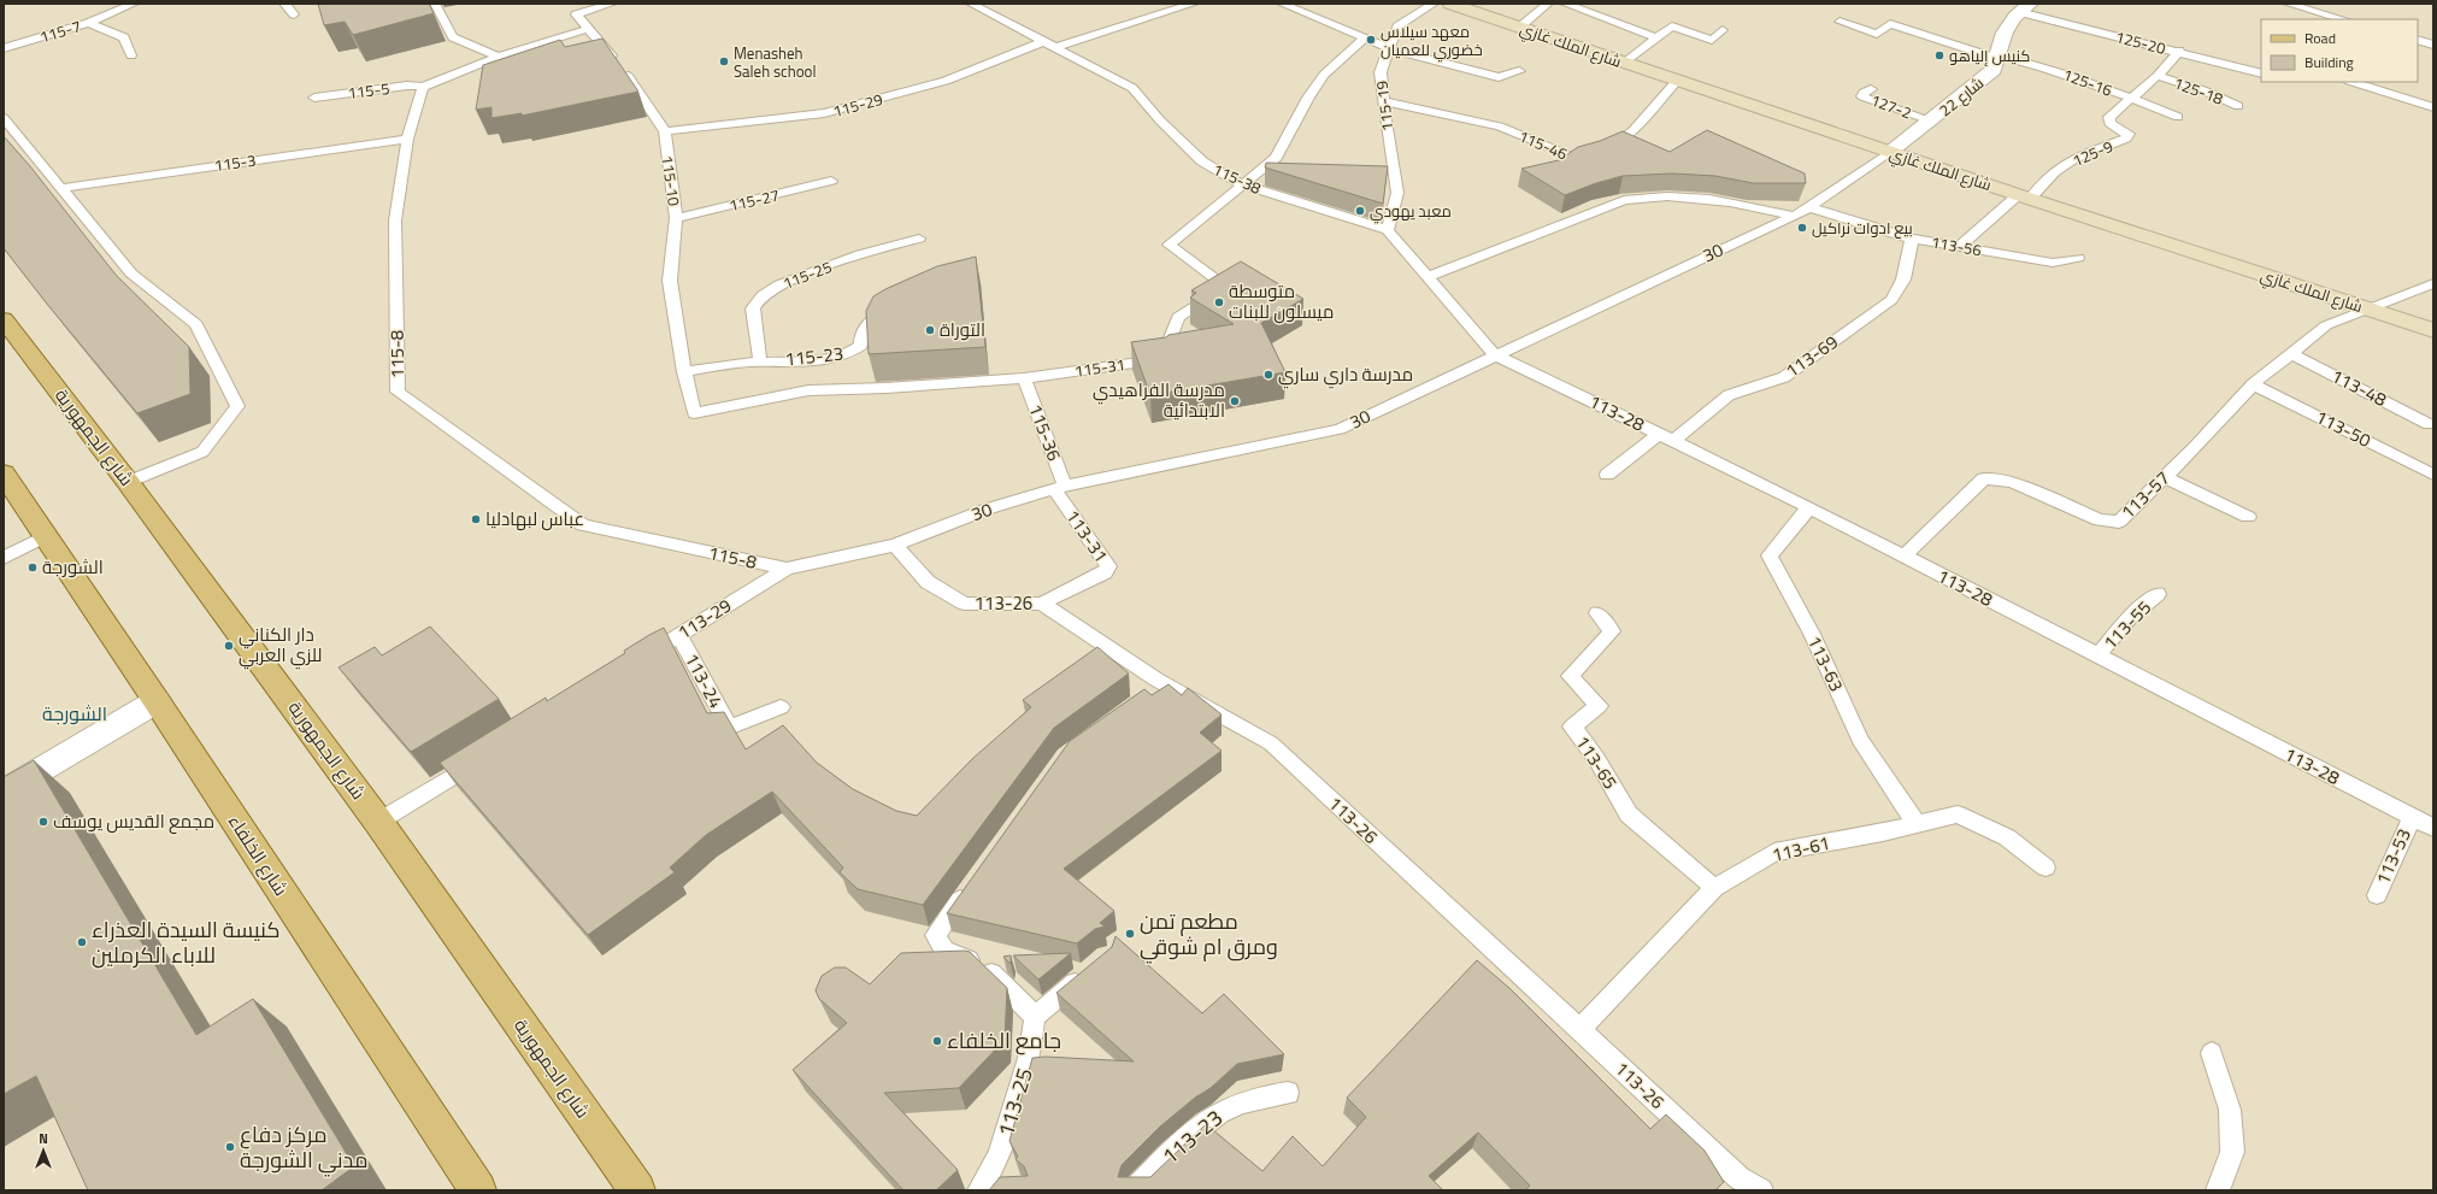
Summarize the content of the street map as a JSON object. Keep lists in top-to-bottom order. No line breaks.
{"streets":{"main road":["شارع الجمهورية","شارع الخلفاء"],"street":["شارع الملك غازي","شارع 22"],"lane":["115-7","125-20","125-16","115-5","125-18","115-29","115-19","127-2","115-46","125-9","115-3","115-38","115-10","115-27","113-56","30","115-25","115-8","115-23","113-69","115-31","113-48","113-28","113-50","115-36","113-57","113-31","113-26","113-29","113-55","113-63","113-24","113-65","113-61","113-53","113-25","113-23"]},"crossings":[["125-20","شارع 22"],["125-20","125-9"],["شارع الملك غازي","شارع 22"],["شارع الملك غازي","115-46"],["شارع الملك غازي","125-9"],["شارع الملك غازي","30"],["شارع الملك غازي","113-57"],["125-16","شارع 22"],["125-16","125-9"],["115-5","115-8"],["125-18","125-9"],["شارع 22","127-2"],["شارع 22","30"],["115-29","115-38"],["115-29","115-10"],["115-19","115-46"],["115-19","115-38"],["115-3","115-8"],["115-38","115-31"],["115-10","115-27"],["115-10","115-23"],["115-10","115-31"],["113-56","30"],["113-56","113-69"],["30","115-8"],["30","113-28"],["30","115-36"],["30","113-31"],["30","113-26"],["30","113-29"],["115-25","115-23"],["115-8","113-29"],["113-69","113-28"],["115-31","115-36"],["113-48","113-57"],["113-28","113-57"],["113-28","113-55"],["113-28","113-63"],["113-28","113-53"],["113-50","113-57"],["115-36","113-31"],["113-31","113-26"],["113-26","113-61"],["113-29","113-24"],["113-63","113-61"],["113-65","113-61"]],"districts":["الشورجة"],"places":["معهد سيلاس خضوري للعميان","كنيس إلياهو","Menasheh Saleh school","معبد يهودي","بيع ادوات نراكيل","متوسطة ميسلون للبنات","التوراة","مدرسة داري ساري","مدرسة الفراهيدي الابتدائية","عباس لبهادليا","الشورجة","دار الكناني للزي العربي","مجمع القديس يوسف","مطعم تمن ومرق ام شوقي","كنيسة السيدة العذراء للاباء الكرملين","جامع الخلفاء","مركز دفاع مدني الشورجة"],"legend":["Road","Building"],"north":"top"}
